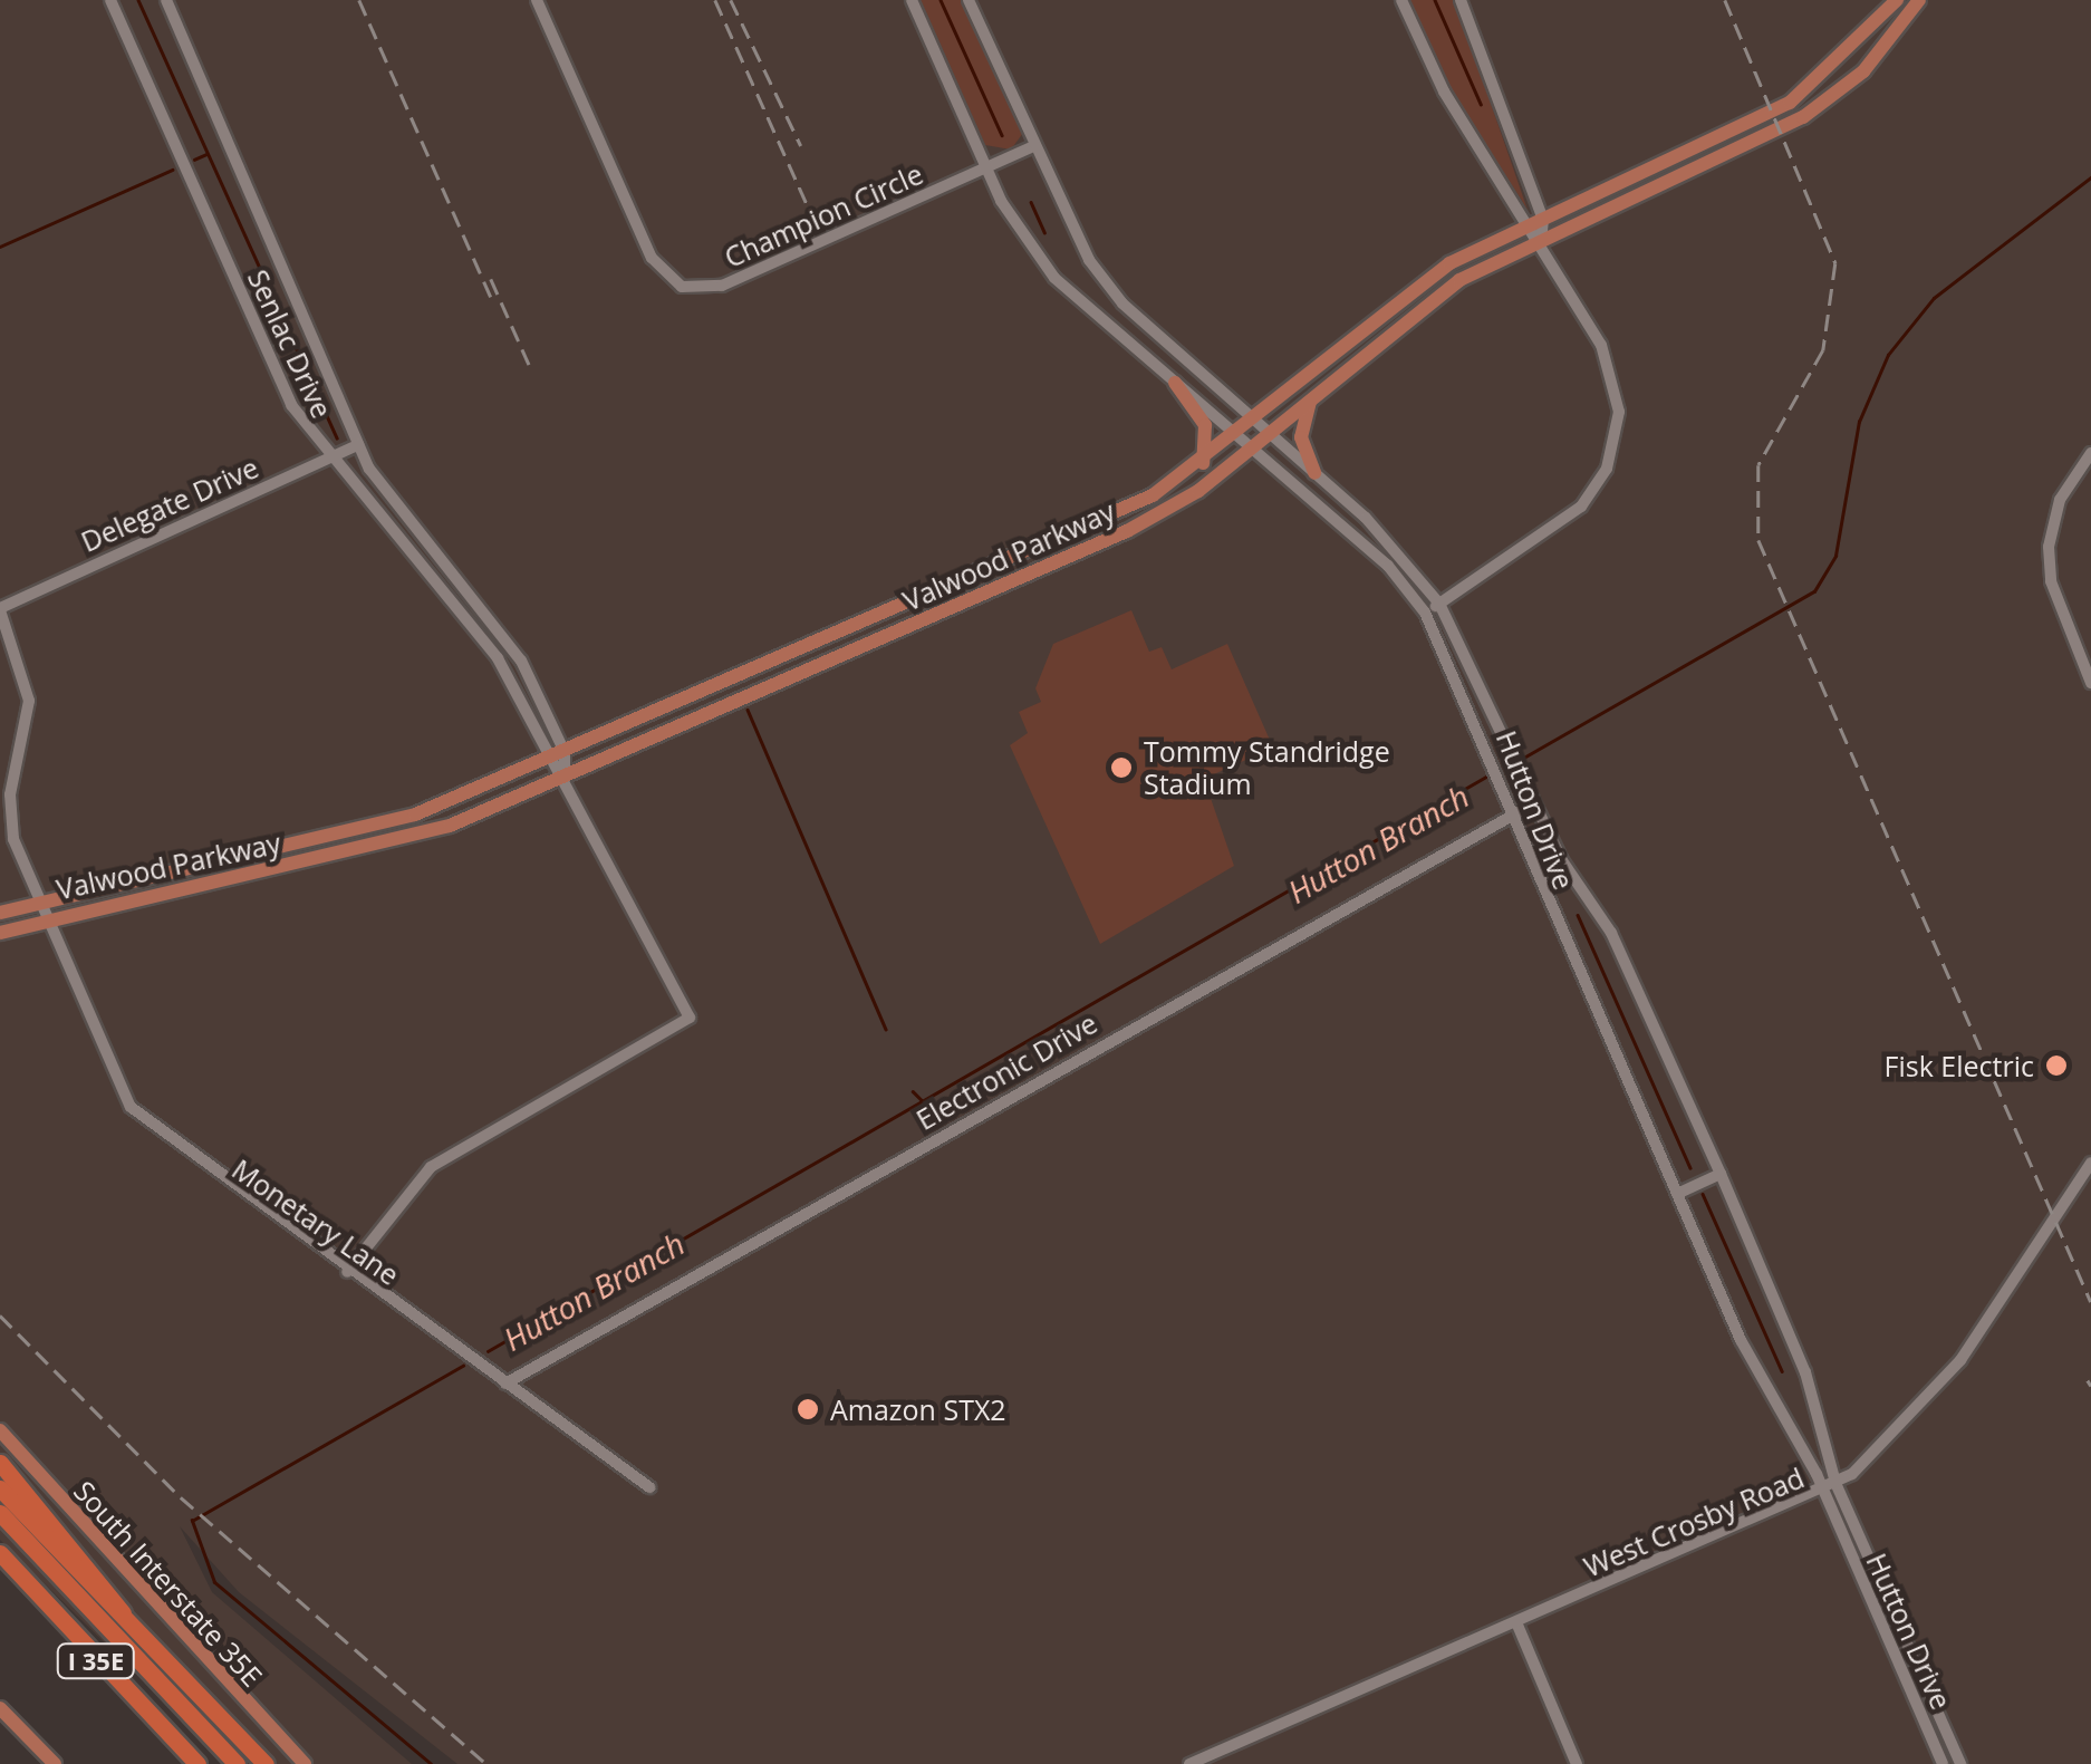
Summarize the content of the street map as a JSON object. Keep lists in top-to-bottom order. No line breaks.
{"streets":{"highway":["I 35E"],"main road":["Valwood Parkway","South Interstate 35E"],"street":["Champion Circle","Senlac Drive","Delegate Drive","Hutton Drive","Electronic Drive","Monetary Lane","West Crosby Road"]},"crossings":[["Champion Circle","Hutton Drive"],["Senlac Drive","Delegate Drive"],["Senlac Drive","Valwood Parkway"],["Senlac Drive","Monetary Lane"],["Delegate Drive","Monetary Lane"],["Valwood Parkway","Hutton Drive"],["Valwood Parkway","Monetary Lane"],["Hutton Drive","Electronic Drive"],["Hutton Drive","West Crosby Road"],["Electronic Drive","Monetary Lane"]],"water":["Hutton Branch"],"places":["Tommy Standridge Stadium","Fisk Electric","Amazon STX2"]}
